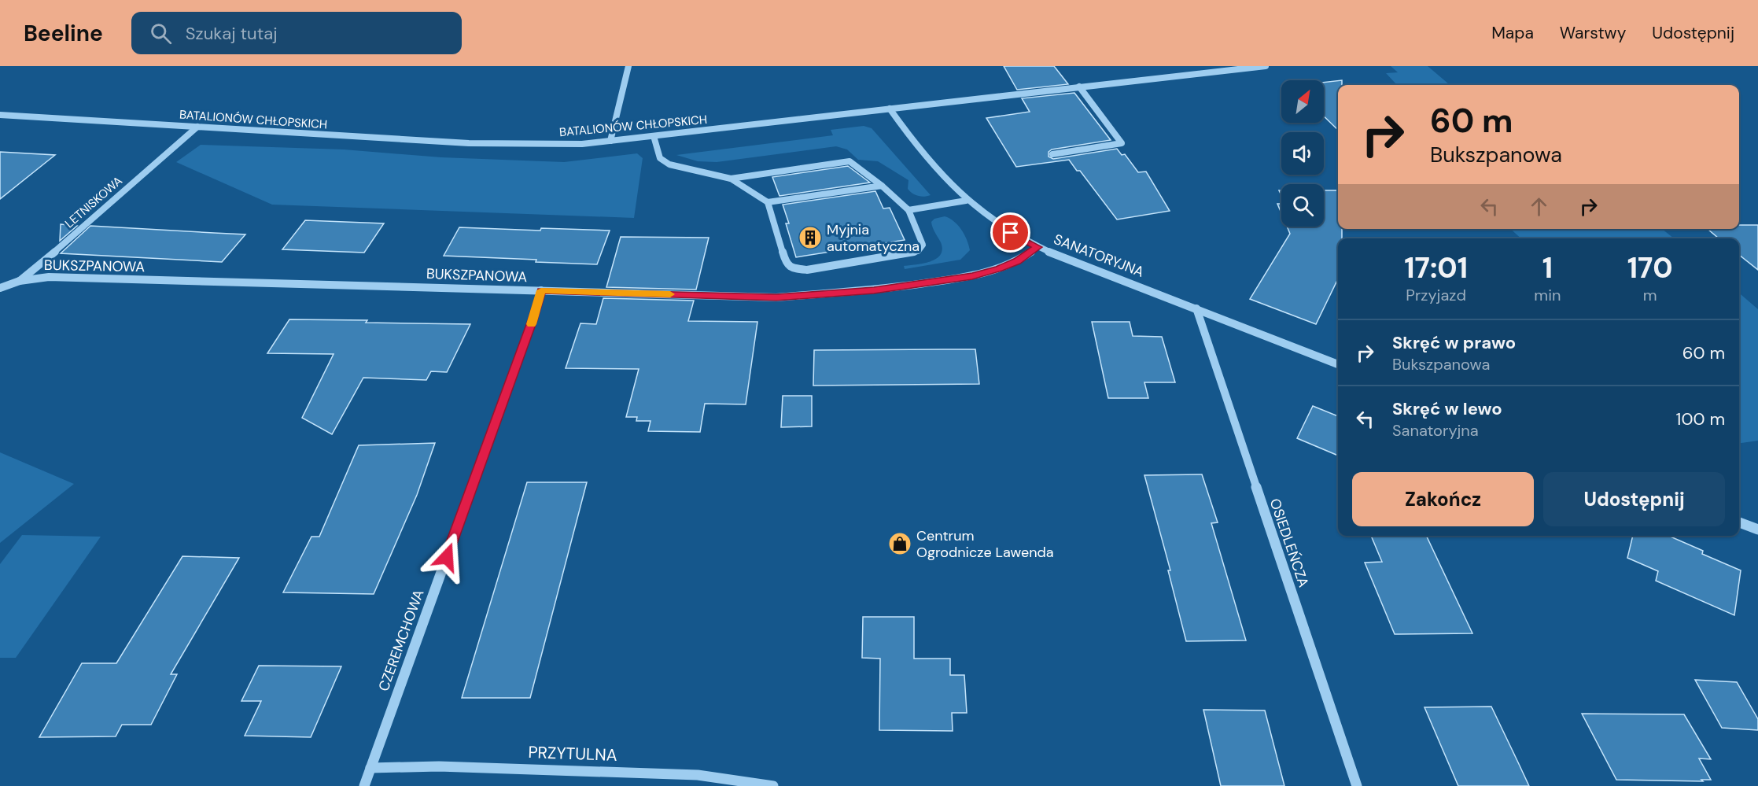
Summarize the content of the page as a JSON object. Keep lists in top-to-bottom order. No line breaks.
{"streets":{"street":["BATALIONÓW CHŁOPSKICH","LETNISKOWA","SANATORYJNA","BUKSZPANOWA","OSIEDLEŃCZA","CZEREMCHOWA","PRZYTULNA"]},"crossings":[["BATALIONÓW CHŁOPSKICH","LETNISKOWA"],["BATALIONÓW CHŁOPSKICH","SANATORYJNA"],["LETNISKOWA","BUKSZPANOWA"],["SANATORYJNA","BUKSZPANOWA"],["SANATORYJNA","OSIEDLEŃCZA"],["BUKSZPANOWA","CZEREMCHOWA"],["CZEREMCHOWA","PRZYTULNA"]],"places":{"building":["Myjnia automatyczna"],"shop":["Centrum Ogrodnicze Lawenda"]},"north":"top right","page":{"header":"Beeline","search":"Szukaj tutaj","nav":["Mapa","Warstwy","Udostępnij"],"turn":["60 m","Bukszpanowa"],"eta":["17:01","Przyjazd","1","min","170","m"],"list":[{"name":"Skręć w prawo","note":"Bukszpanowa","value":"60 m"},{"name":"Skręć w lewo","note":"Sanatoryjna","value":"100 m"}],"buttons":["Zakończ","Udostępnij"]}}
